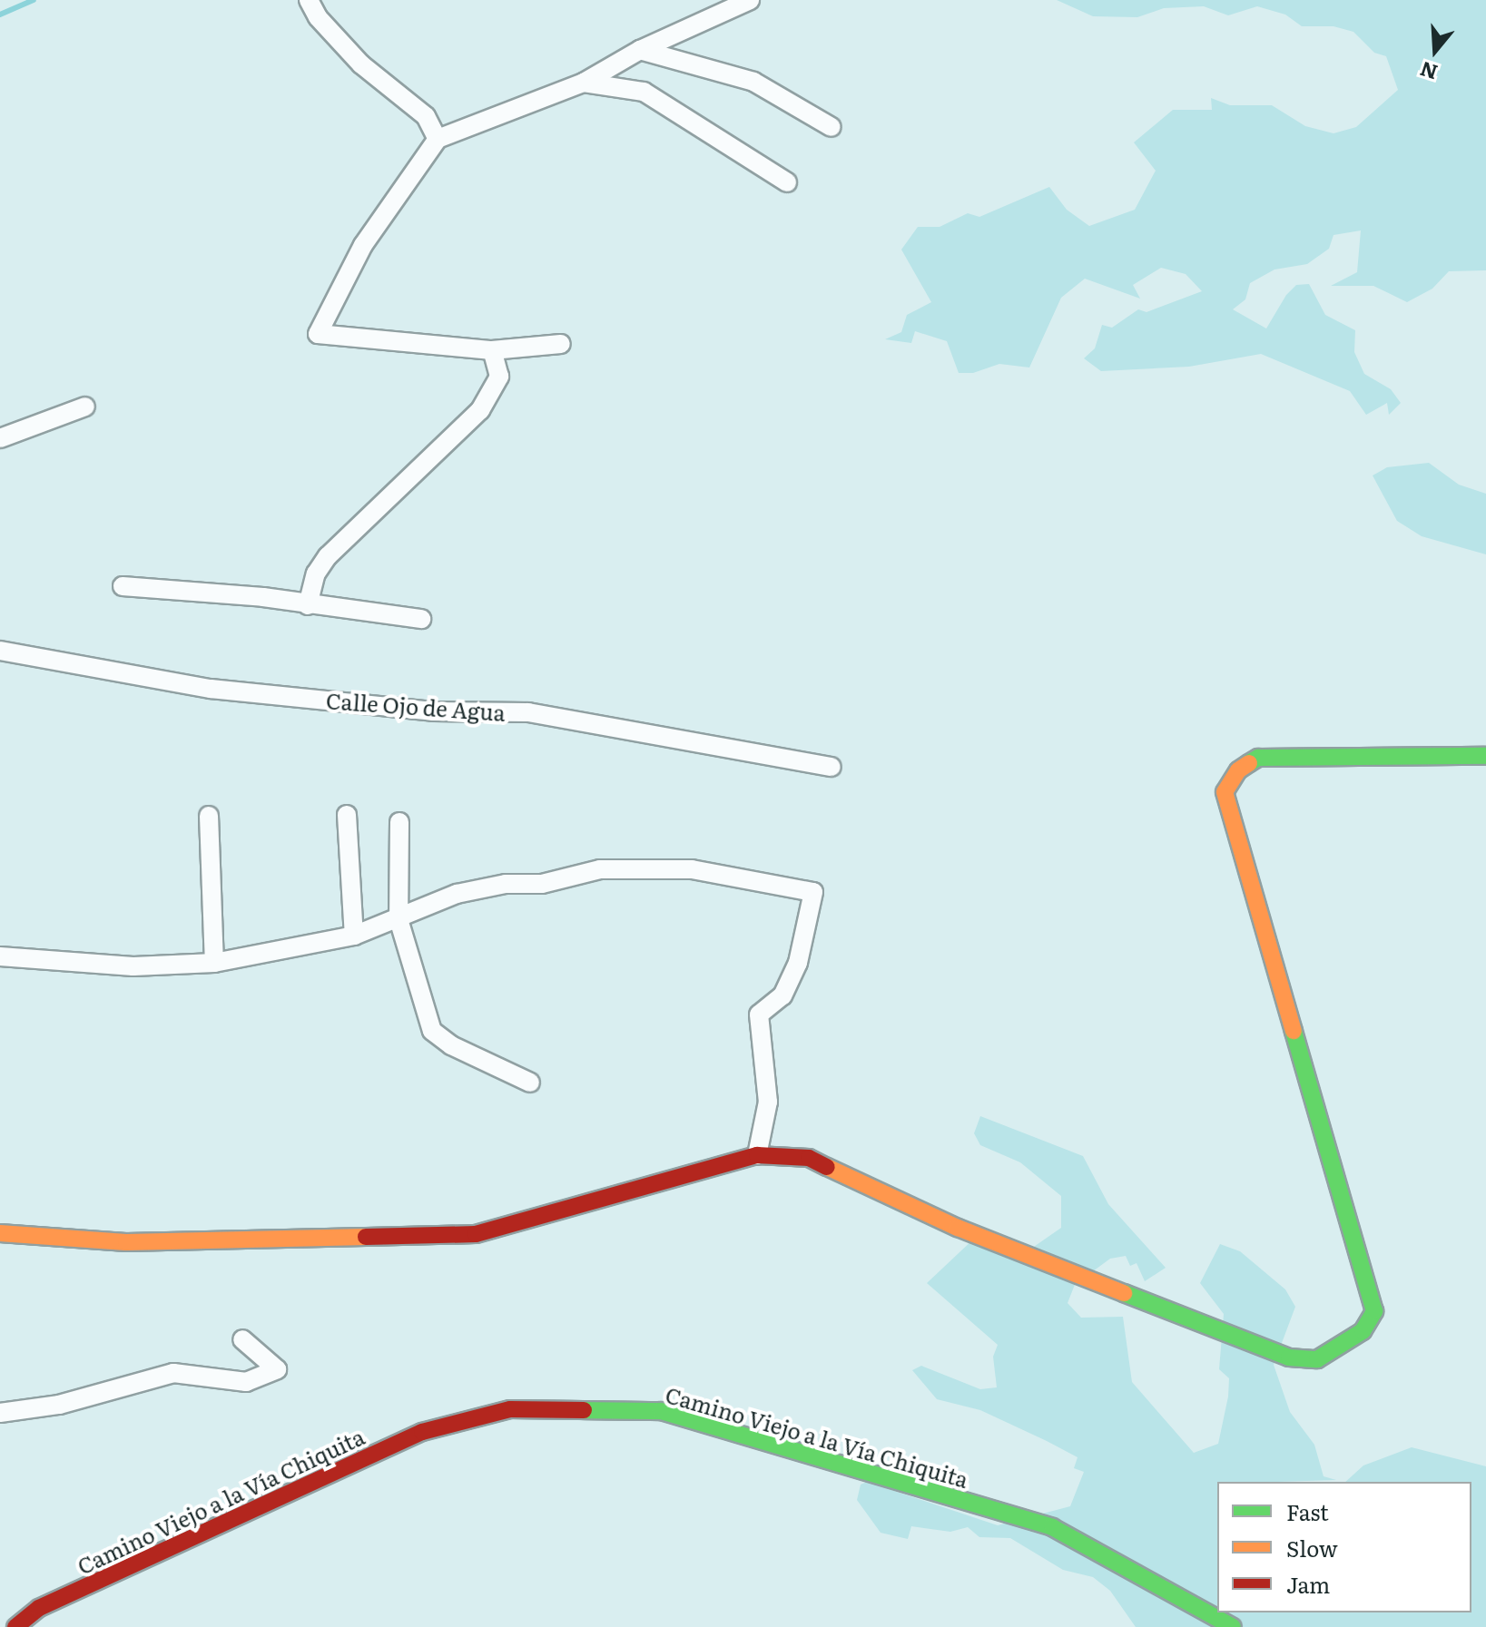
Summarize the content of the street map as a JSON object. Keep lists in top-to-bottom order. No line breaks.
{"streets":{"street":["Calle Ojo de Agua","Camino Viejo a la Vía Chiquita"]},"legend":["Fast","Slow","Jam"],"north":"bottom"}
